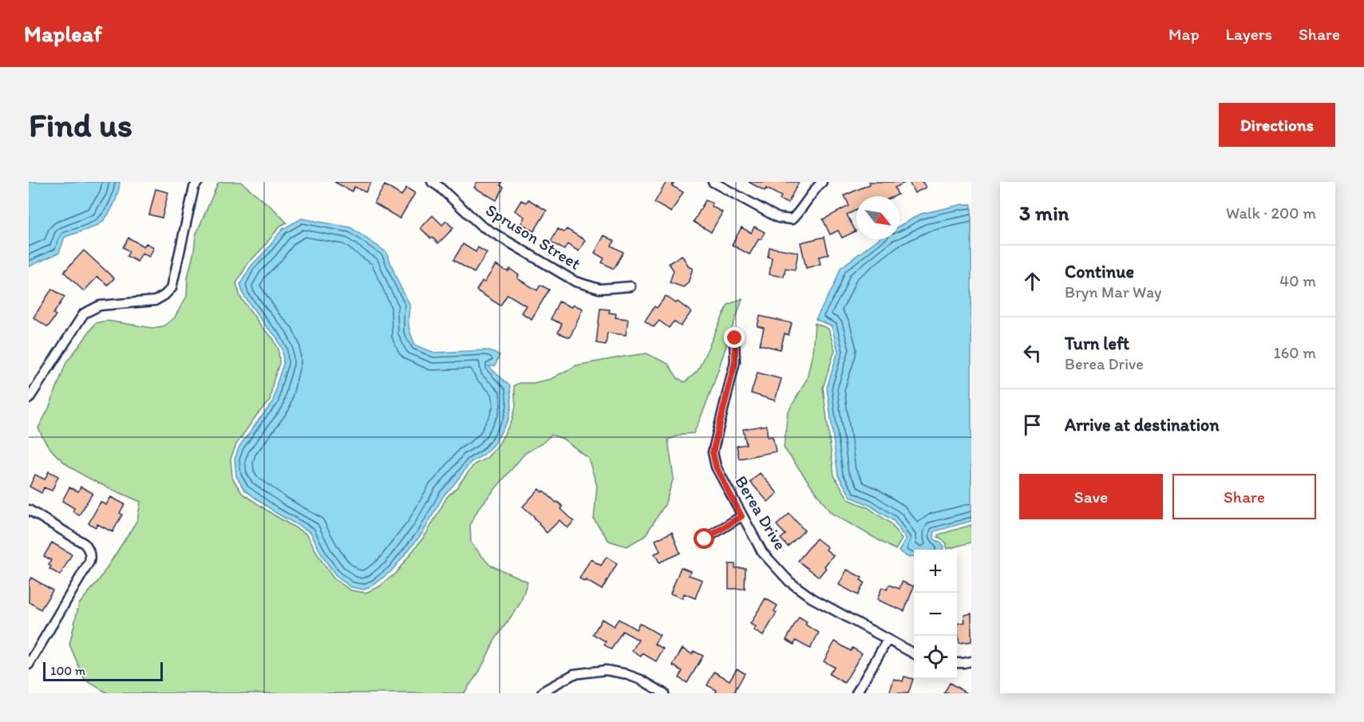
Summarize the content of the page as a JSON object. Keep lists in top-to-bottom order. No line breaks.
{"streets":{"street":["Spruson Street","Berea Drive"]},"scale_bar":"100 m","north":"bottom right","page":{"header":"Mapleaf","nav":["Map","Layers","Share"],"buttons":["Directions",["Save","Share"]],"title":"Find us","heading":["3 min","Walk · 200 m"],"list":[["Continue","Bryn Mar Way","40 m"],["Turn left","Berea Drive","160 m"],"Arrive at destination"],"map_buttons":["+","−"],"scale":"100 m"}}
